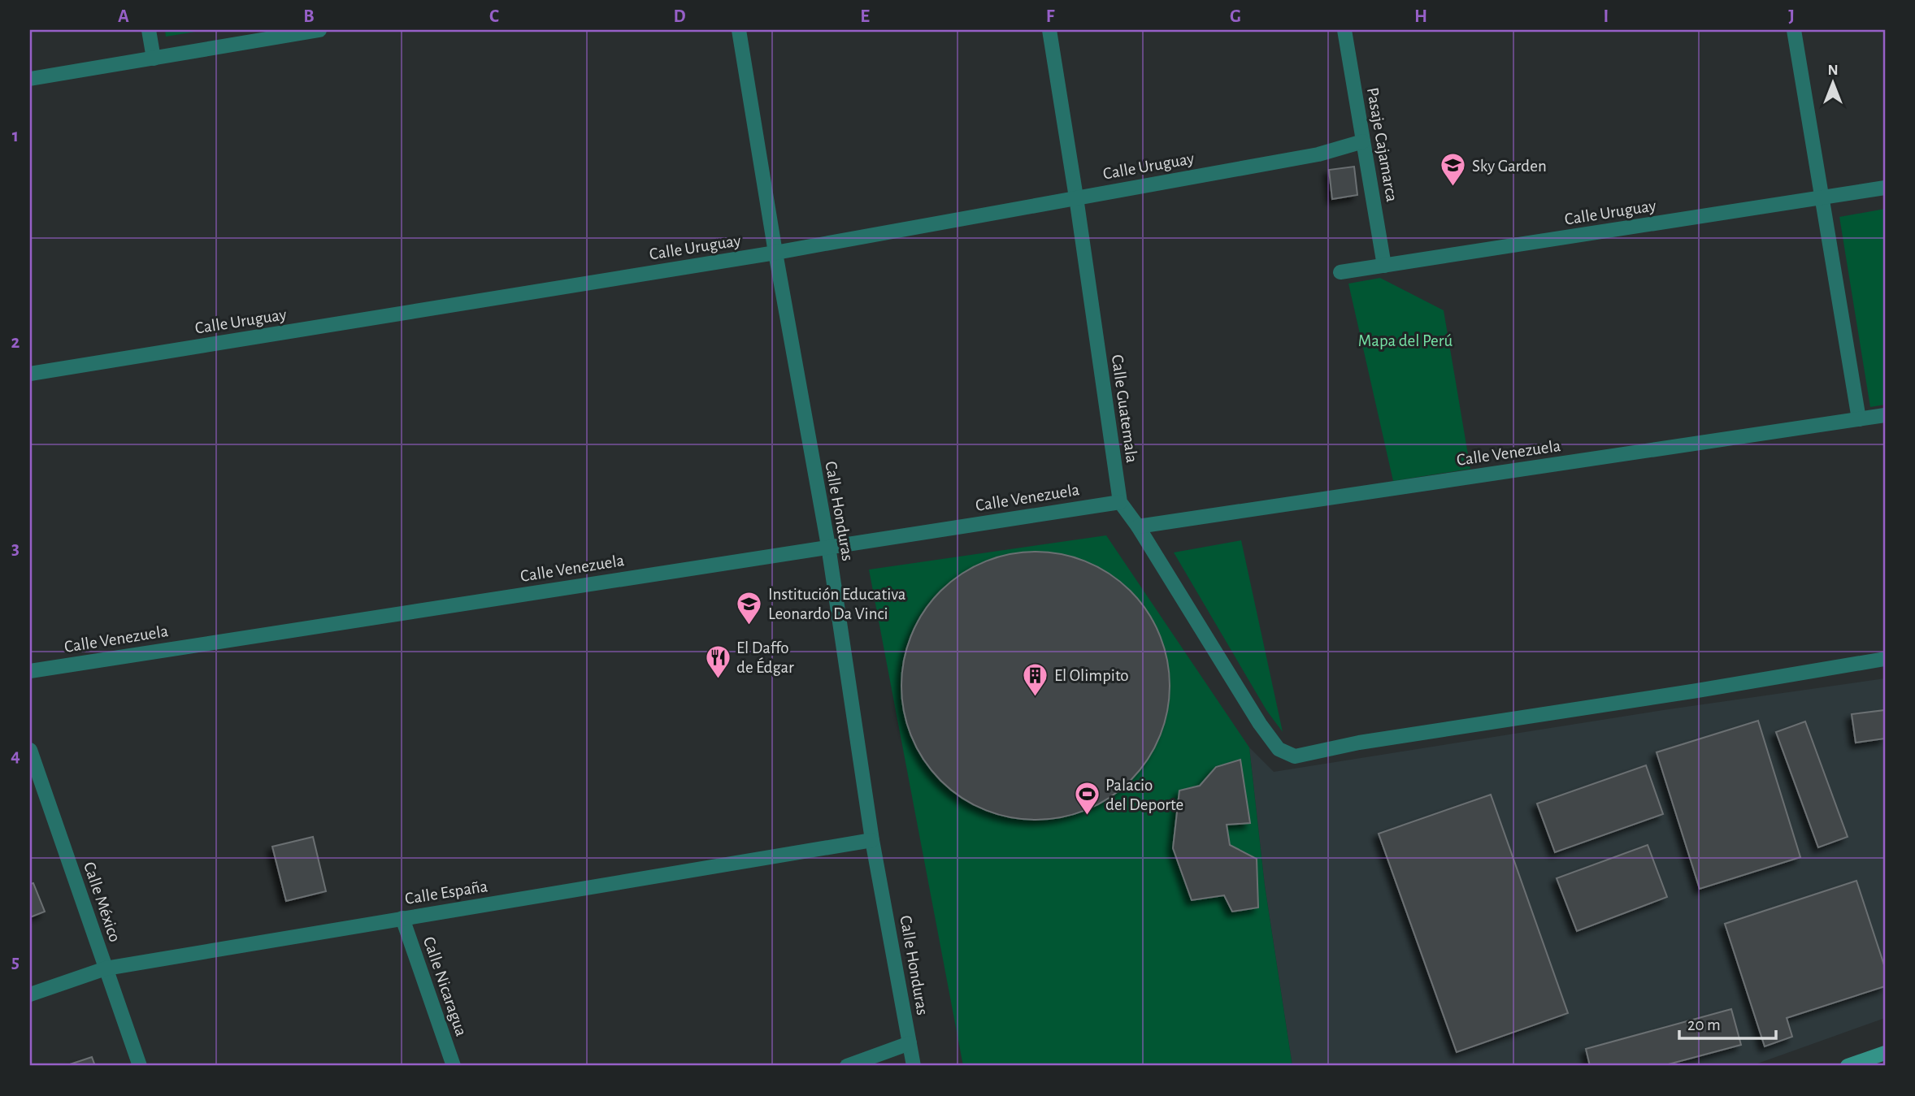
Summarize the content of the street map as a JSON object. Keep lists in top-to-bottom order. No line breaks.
{"streets":{"street":["Pasaje Cajamarca","Calle Uruguay","Calle Guatemala","Calle Venezuela","Calle Honduras","Calle España","Calle México","Calle Nicaragua"]},"crossings":[["Pasaje Cajamarca","Calle Uruguay"],["Calle Uruguay","Calle Guatemala"],["Calle Uruguay","Calle Honduras"],["Calle Guatemala","Calle Venezuela"],["Calle Venezuela","Calle Honduras"],["Calle Honduras","Calle España"],["Calle España","Calle México"],["Calle España","Calle Nicaragua"]],"parks":["Mapa del Perú"],"places":{"school or university":["Sky Garden","Institución Educativa Leonardo Da Vinci"],"restaurant":["El Daffo de Édgar"],"building":["El Olimpito"],"sports":["Palacio del Deporte"]},"scale_bar":"20 m","north":"top","grid":{"columns":["A","B","C","D","E","F","G","H","I","J"],"rows":["1","2","3","4","5"]}}
